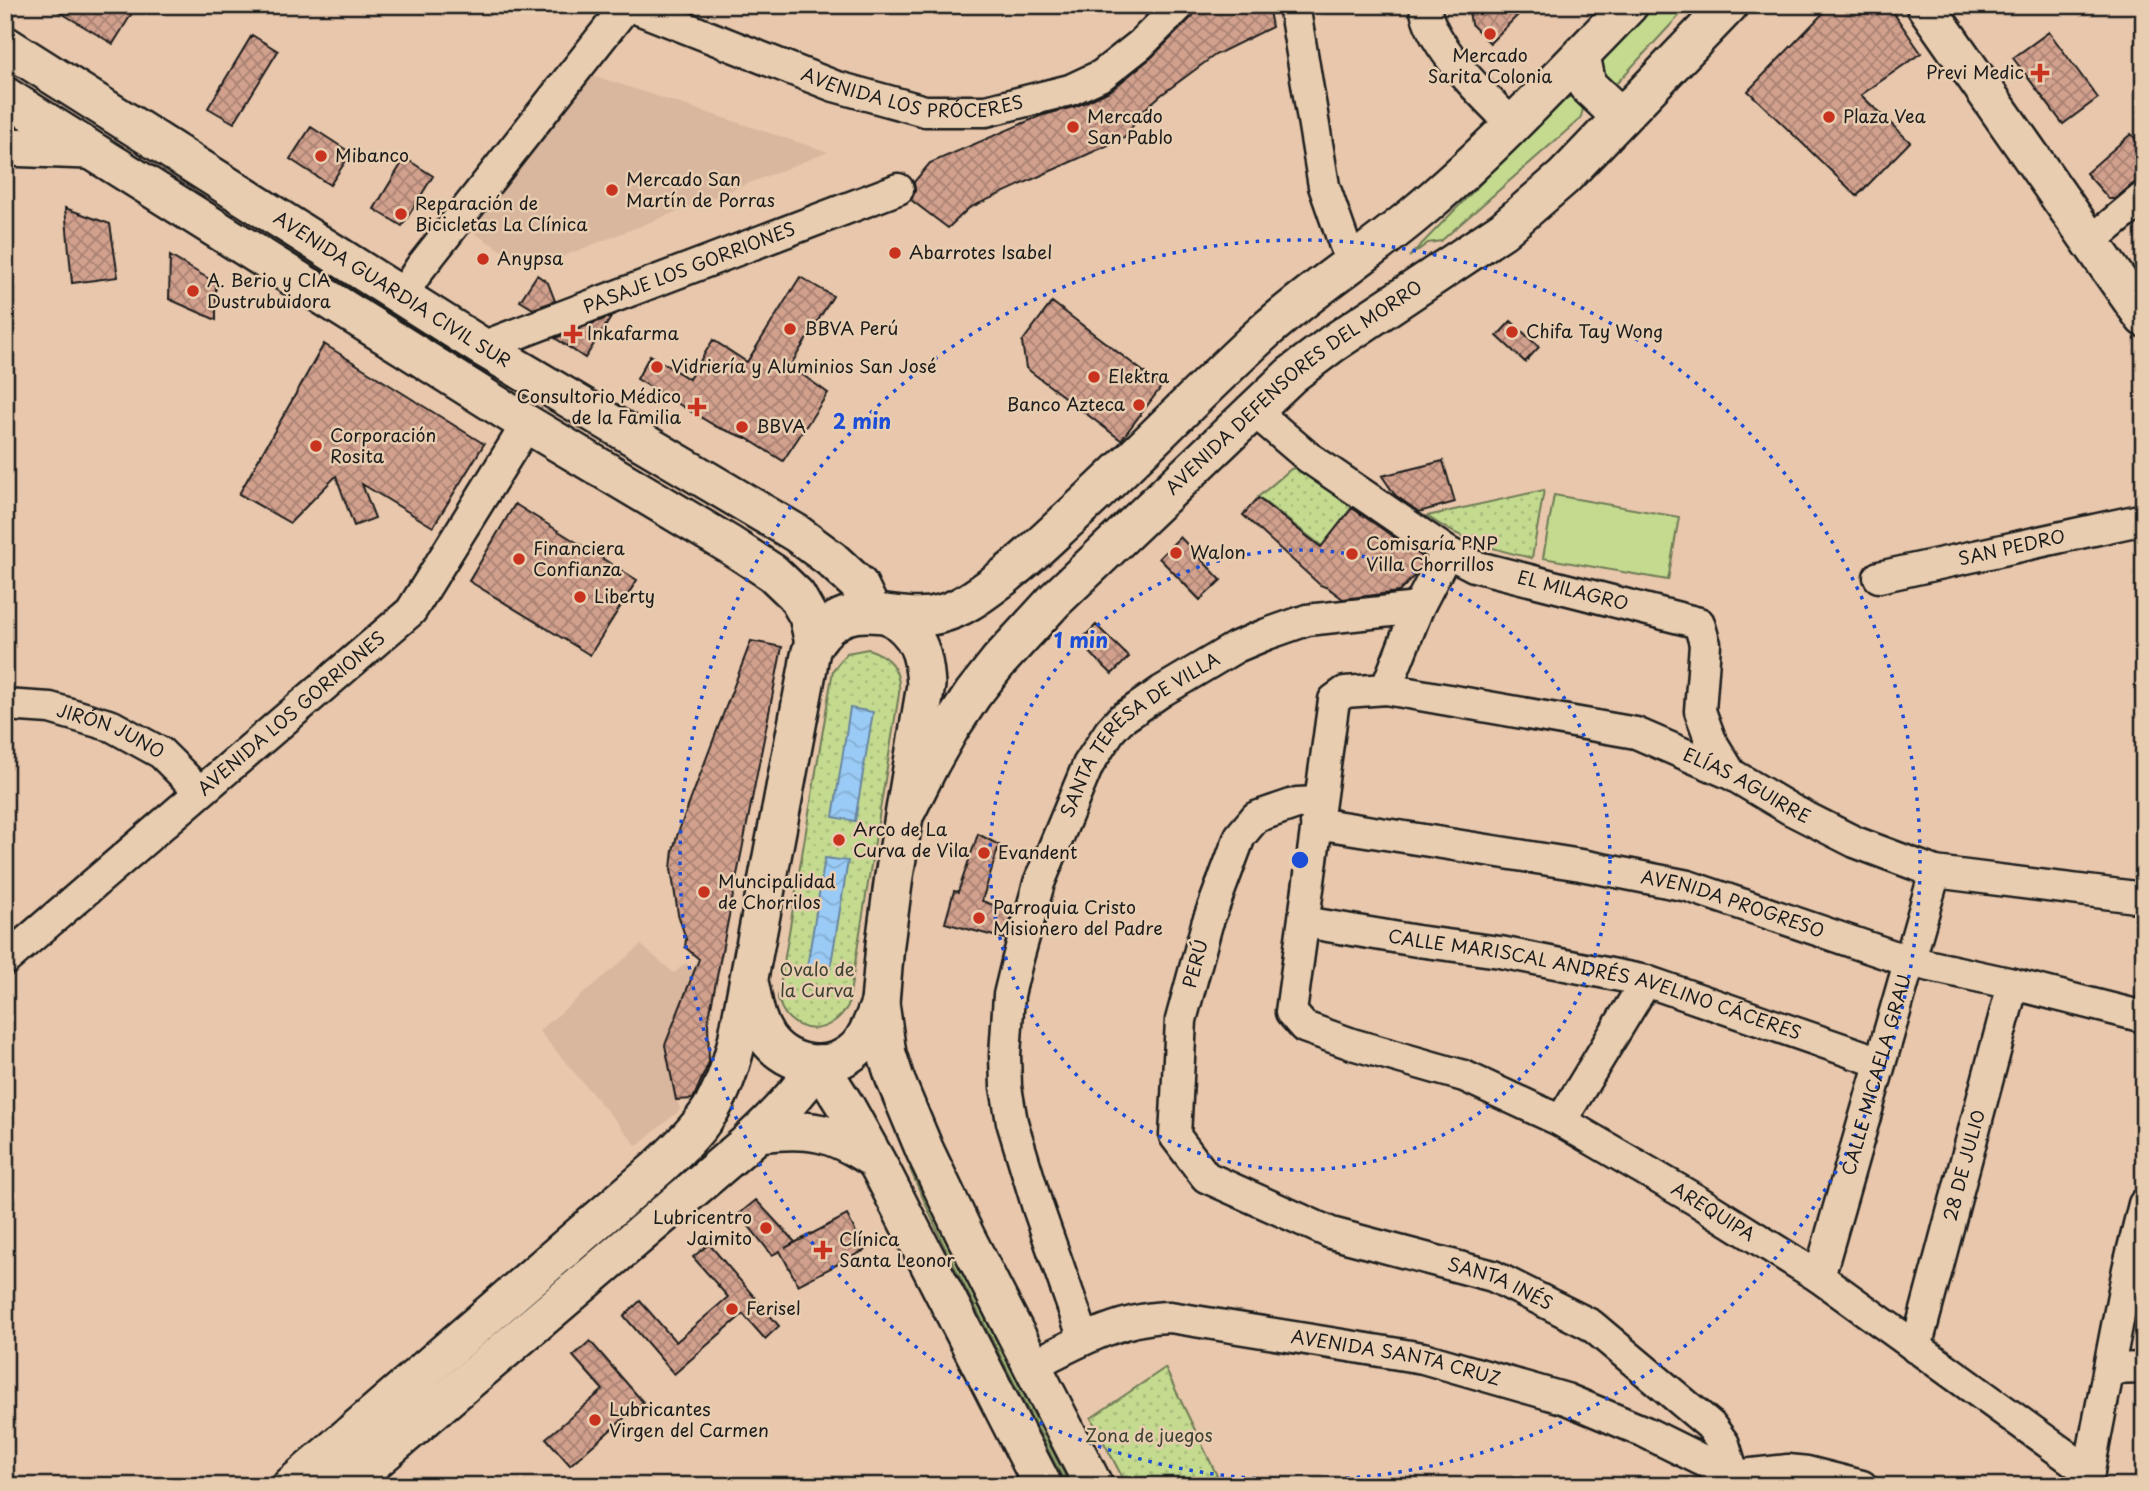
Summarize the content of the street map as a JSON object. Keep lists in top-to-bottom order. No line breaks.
{"streets":{"main road":["AVENIDA GUARDIA CIVIL SUR","AVENIDA DEFENSORES DEL MORRO"],"street":["AVENIDA LOS PRÓCERES","PASAJE LOS GORRIONES","SAN PEDRO","EL MILAGRO","AVENIDA LOS GORRIONES","JIRÓN JUNO","SANTA TERESA DE VILLA","ELÍAS AGUIRRE","AVENIDA PROGRESO","PERÚ","CALLE MARISCAL ANDRÉS AVELINO CÁCERES","CALLE MICAELA GRAU","28 DE JULIO","AREQUIPA","SANTA INÉS","AVENIDA SANTA CRUZ"]},"crossings":[["PASAJE LOS GORRIONES","AVENIDA GUARDIA CIVIL SUR"],["AVENIDA GUARDIA CIVIL SUR","AVENIDA DEFENSORES DEL MORRO"],["AVENIDA DEFENSORES DEL MORRO","EL MILAGRO"],["AVENIDA DEFENSORES DEL MORRO","AVENIDA SANTA CRUZ"],["EL MILAGRO","ELÍAS AGUIRRE"],["AVENIDA LOS GORRIONES","JIRÓN JUNO"],["SANTA TERESA DE VILLA","AVENIDA SANTA CRUZ"],["ELÍAS AGUIRRE","AVENIDA PROGRESO"],["ELÍAS AGUIRRE","PERÚ"],["ELÍAS AGUIRRE","CALLE MICAELA GRAU"],["AVENIDA PROGRESO","PERÚ"],["AVENIDA PROGRESO","CALLE MICAELA GRAU"],["AVENIDA PROGRESO","28 DE JULIO"],["PERÚ","SANTA INÉS"],["CALLE MARISCAL ANDRÉS AVELINO CÁCERES","CALLE MICAELA GRAU"],["CALLE MARISCAL ANDRÉS AVELINO CÁCERES","AREQUIPA"],["CALLE MICAELA GRAU","AREQUIPA"],["28 DE JULIO","AREQUIPA"],["SANTA INÉS","AVENIDA SANTA CRUZ"]],"parks":["Ovalo de la Curva","Zona de juegos"],"places":{"other":["Mercado Sarita Colonia","Plaza Vea","Mercado San Pablo","Mibanco","Mercado San Martín de Porras","Reparación de Bicicletas La Clínica","Abarrotes Isabel","Anypsa","A. Berio y CIA Dustrubuidora","BBVA Perú","Chifa Tay Wong","Vidriería y Aluminios San José","Elektra","Banco Azteca","BBVA","Corporación Rosita","Walon","Comisaría PNP Villa Chorrillos","Financiera Confianza","Liberty","Arco de La Curva de Vila","Evandent","Muncipalidad de Chorrilos","Parroquia Cristo Misionero del Padre","Lubricentro Jaimito","Ferisel","Lubricantes Virgen del Carmen"],"health":["Previ Medic","Inkafarma","Consultorio Médico de la Familia","Clínica Santa Leonor"]},"rings":["2 min","1 min"]}
